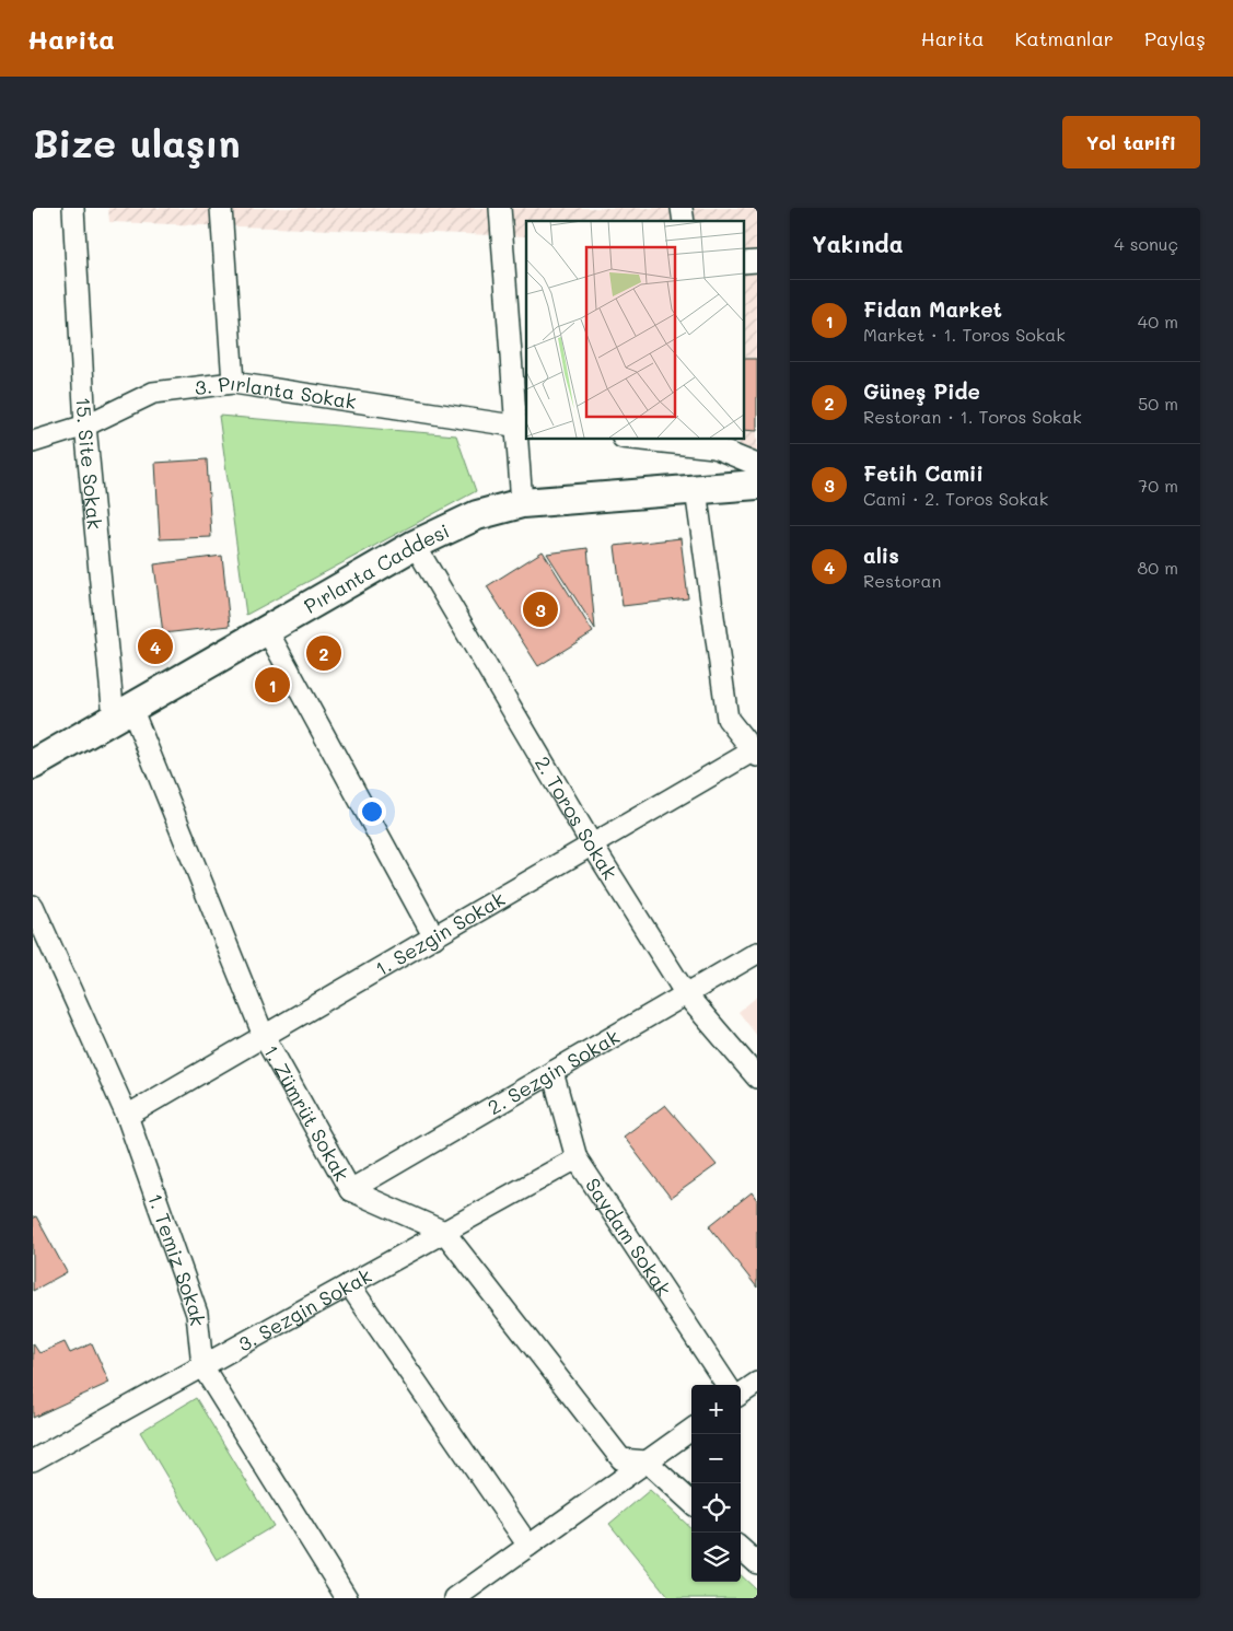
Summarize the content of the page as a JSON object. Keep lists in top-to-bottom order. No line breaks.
{"streets":{"street":["3. Pırlanta Sokak","15. Site Sokak","Pırlanta Caddesi","2. Toros Sokak","1. Sezgin Sokak","2. Sezgin Sokak","1. Zümrüt Sokak","Saydam Sokak","1. Temiz Sokak","3. Sezgin Sokak"]},"crossings":[["3. Pırlanta Sokak","15. Site Sokak"],["15. Site Sokak","Pırlanta Caddesi"],["15. Site Sokak","1. Zümrüt Sokak"],["Pırlanta Caddesi","2. Toros Sokak"],["Pırlanta Caddesi","1. Zümrüt Sokak"],["2. Toros Sokak","1. Sezgin Sokak"],["2. Toros Sokak","2. Sezgin Sokak"],["1. Sezgin Sokak","1. Zümrüt Sokak"],["1. Sezgin Sokak","1. Temiz Sokak"],["2. Sezgin Sokak","1. Zümrüt Sokak"],["2. Sezgin Sokak","Saydam Sokak"],["1. Zümrüt Sokak","3. Sezgin Sokak"],["Saydam Sokak","3. Sezgin Sokak"],["1. Temiz Sokak","3. Sezgin Sokak"]],"page":{"header":"Harita","nav":["Harita","Katmanlar","Paylaş"],"buttons":"Yol tarifi","title":"Bize ulaşın","heading":["Yakında","4 sonuç"],"list":[{"mark":"1","name":"Fidan Market","note":"Market · 1. Toros Sokak","value":"40 m"},{"mark":"2","name":"Güneş Pide","note":"Restoran · 1. Toros Sokak","value":"50 m"},{"mark":"3","name":"Fetih Camii","note":"Cami · 2. Toros Sokak","value":"70 m"},{"mark":"4","name":"alis","note":"Restoran","value":"80 m"}],"pins":["3","4","2","1"],"map_buttons":["+","−"]}}
